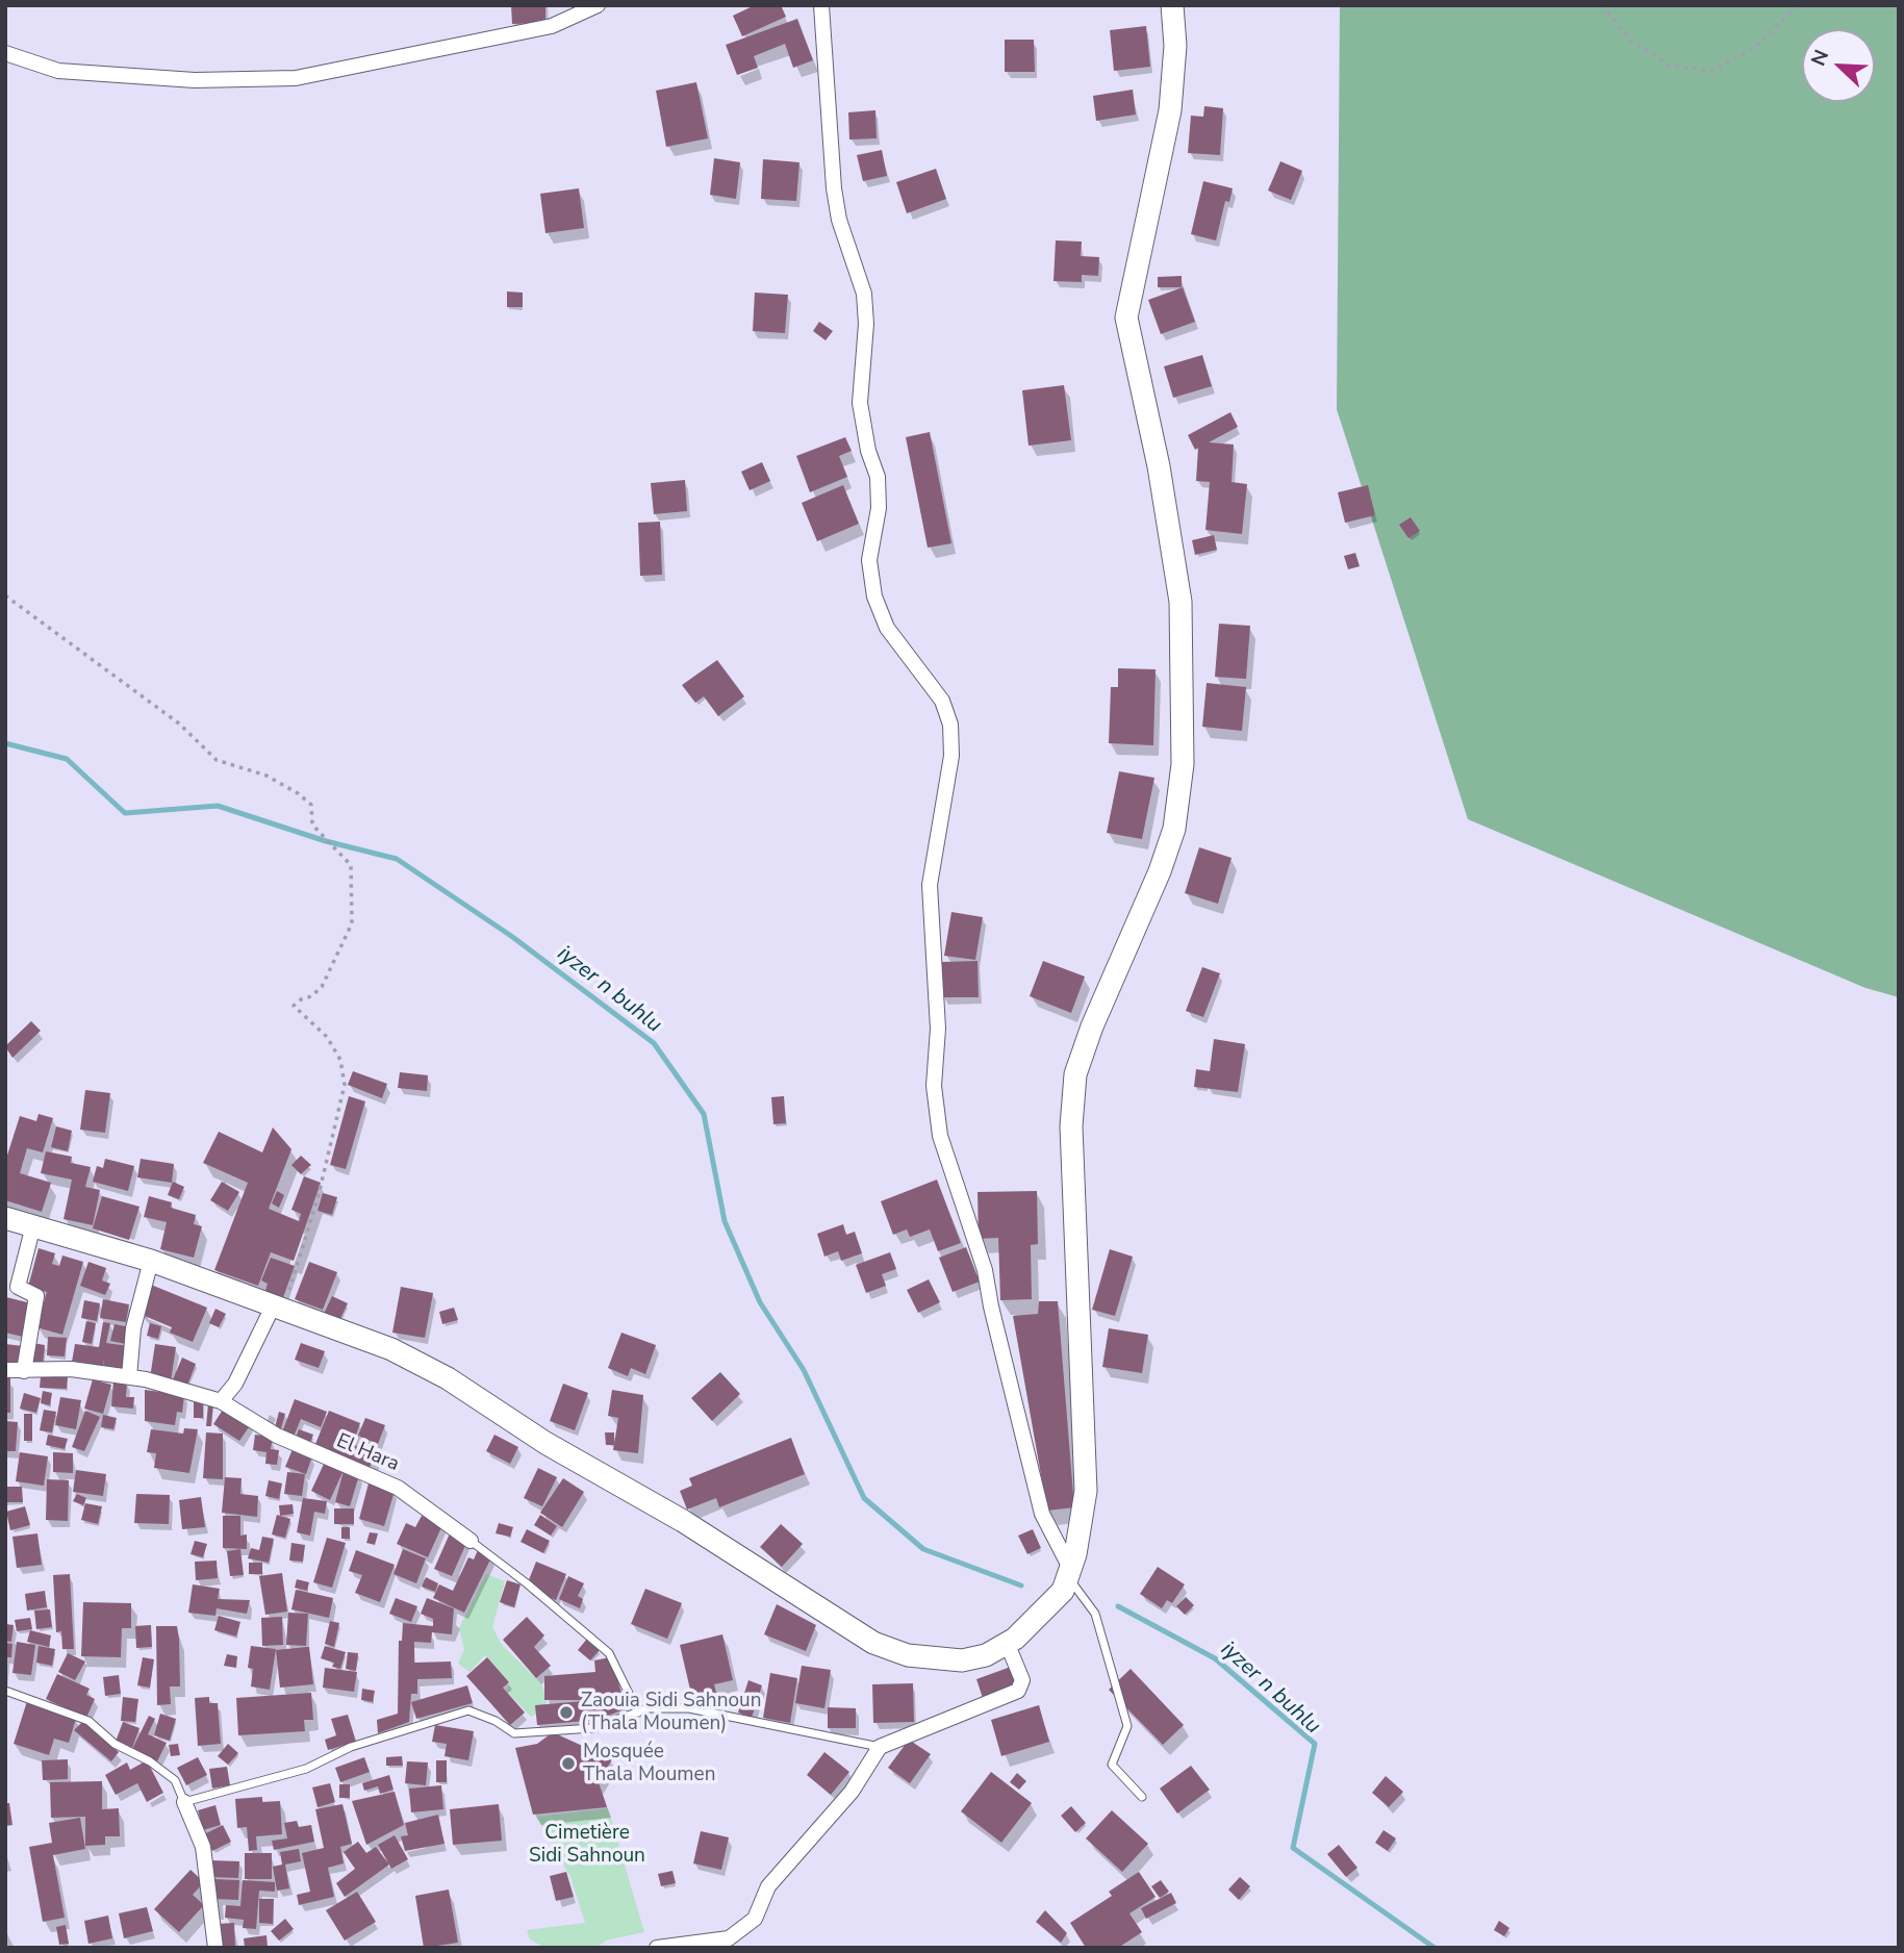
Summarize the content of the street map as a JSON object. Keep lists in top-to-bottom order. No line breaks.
{"streets":{"street":["El Hara"]},"water":["iγzer n buhlu"],"parks":["Cimetière Sidi Sahnoun"],"places":["Zaouia Sidi Sahnoun (Thala Moumen)","Mosquée Thala Moumen"],"north":"top left"}
